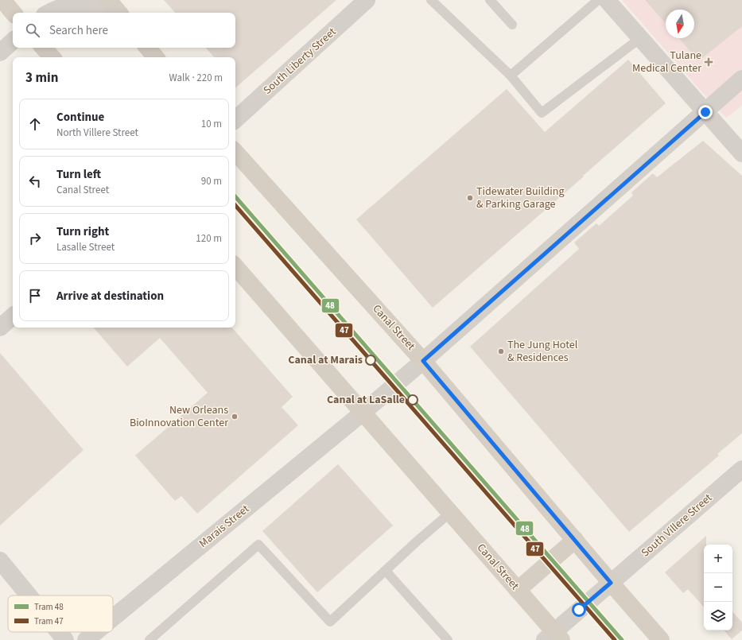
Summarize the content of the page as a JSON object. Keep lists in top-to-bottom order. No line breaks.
{"streets":{"main road":["Canal Street"],"street":["South Liberty Street","South Villere Street","Marais Street"]},"crossings":[["Canal Street","South Villere Street"],["Canal Street","Marais Street"]],"places":{"health":["Tulane Medical Center"],"other":["Tidewater Building & Parking Garage","The Jung Hotel & Residences","Canal at Marais","Canal at LaSalle","New Orleans BioInnovation Center"]},"lines":["tram line 48","tram line 47"],"legend":["Tram 48","Tram 47"],"north":"bottom","page":{"search":"Search here","heading":["3 min","Walk · 220 m"],"list":[["Continue","North Villere Street","10 m"],["Turn left","Canal Street","90 m"],["Turn right","Lasalle Street","120 m"],"Arrive at destination"],"map_buttons":["+","−"]}}
